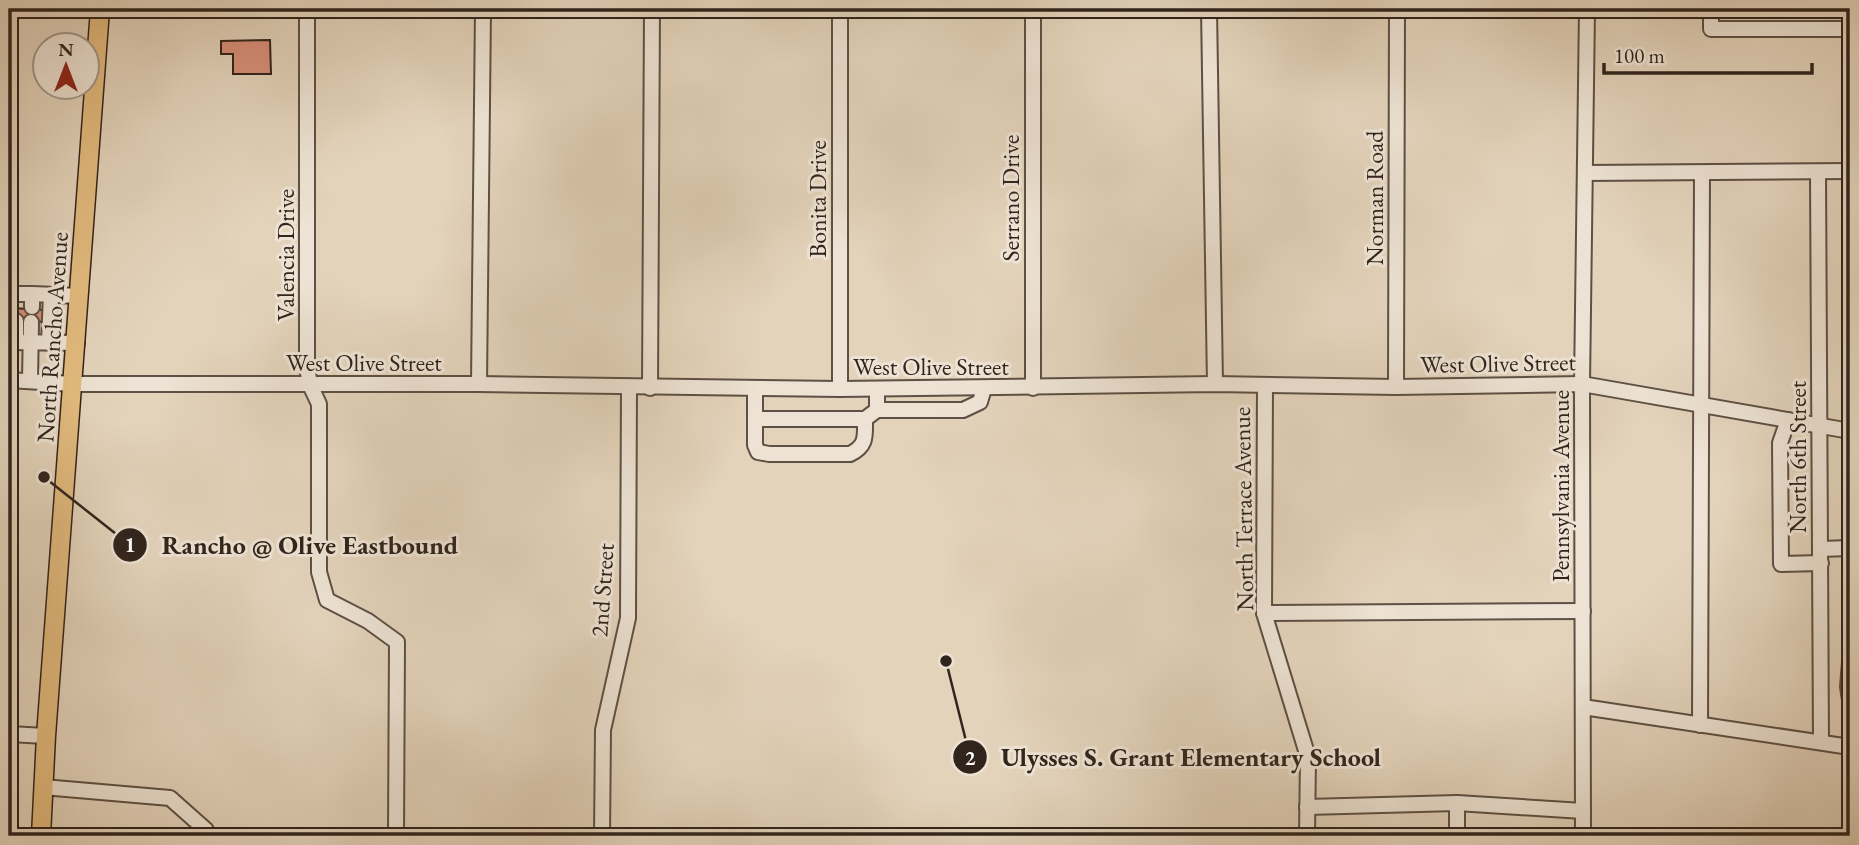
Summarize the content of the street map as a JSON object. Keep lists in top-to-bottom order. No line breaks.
{"streets":{"main road":["North Rancho Avenue"],"street":["Serrano Drive","Norman Road","Bonita Drive","Valencia Drive","West Olive Street","North 6th Street","Pennsylvania Avenue","North Terrace Avenue","2nd Street"]},"crossings":[["Serrano Drive","West Olive Street"],["Norman Road","West Olive Street"],["Bonita Drive","West Olive Street"],["Valencia Drive","West Olive Street"],["North Rancho Avenue","West Olive Street"],["West Olive Street","North 6th Street"],["West Olive Street","Pennsylvania Avenue"],["West Olive Street","North Terrace Avenue"],["West Olive Street","2nd Street"]],"places":["Rancho @ Olive Eastbound","Ulysses S. Grant Elementary School"],"scale_bar":"100 m","north":"top"}
